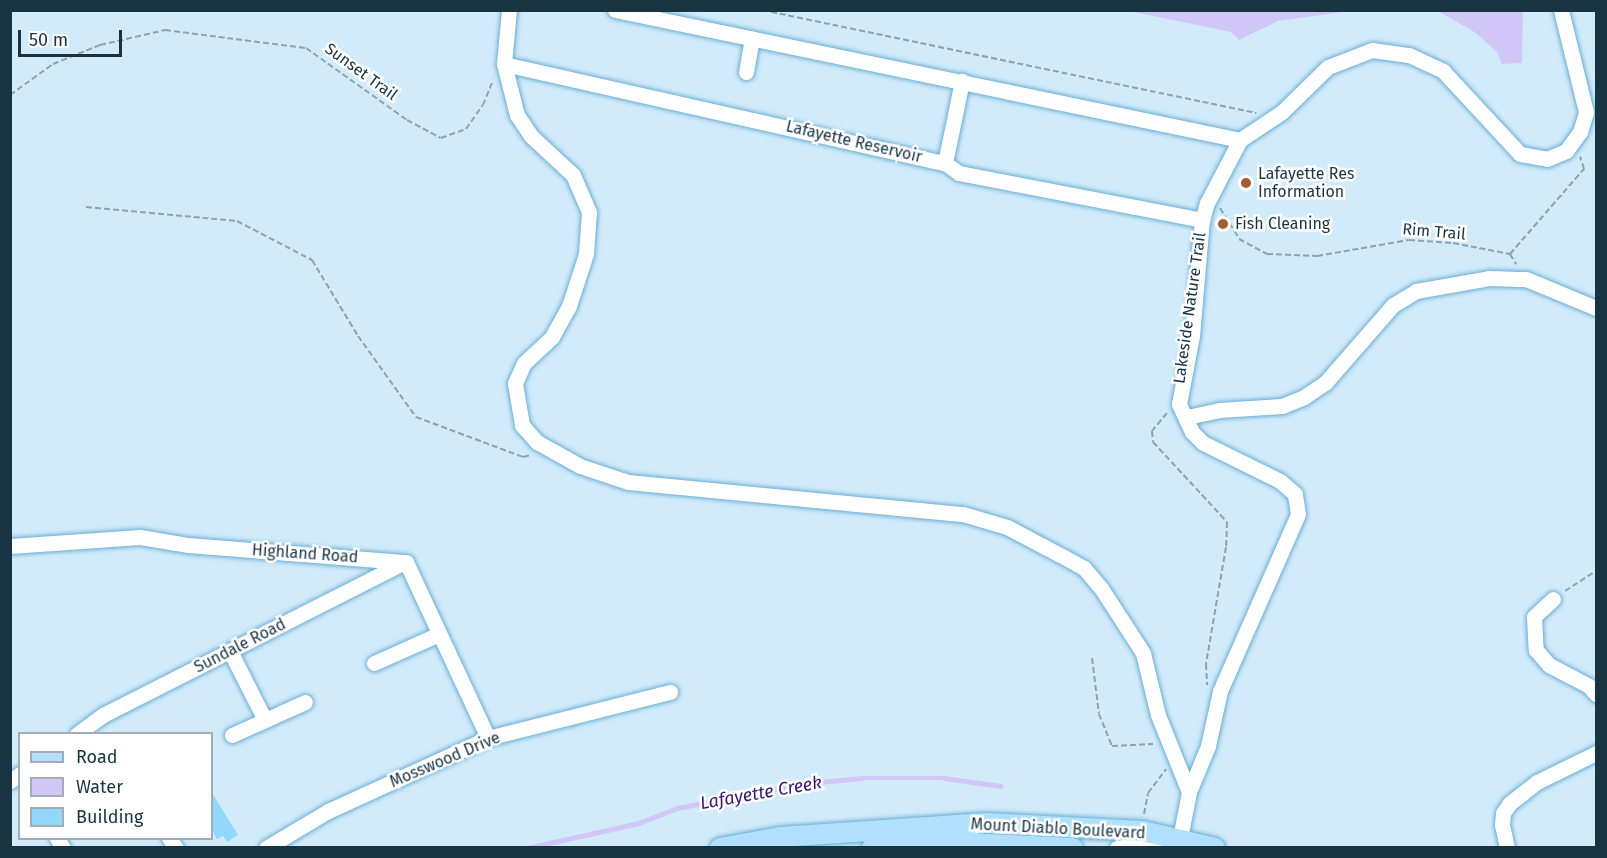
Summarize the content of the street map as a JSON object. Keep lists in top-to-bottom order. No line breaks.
{"streets":{"main road":["Mount Diablo Boulevard"],"street":["Lafayette Reservoir","Highland Road","Sundale Road","Mosswood Drive"],"path":["Sunset Trail","Rim Trail","Lakeside Nature Trail"]},"crossings":[["Sunset Trail","Lafayette Reservoir"],["Lafayette Reservoir","Lakeside Nature Trail"],["Rim Trail","Lakeside Nature Trail"],["Highland Road","Sundale Road"]],"water":["Lafayette Creek"],"places":["Lafayette Res Information","Fish Cleaning"],"legend":["Road","Water","Building"],"scale_bar":"50 m"}
